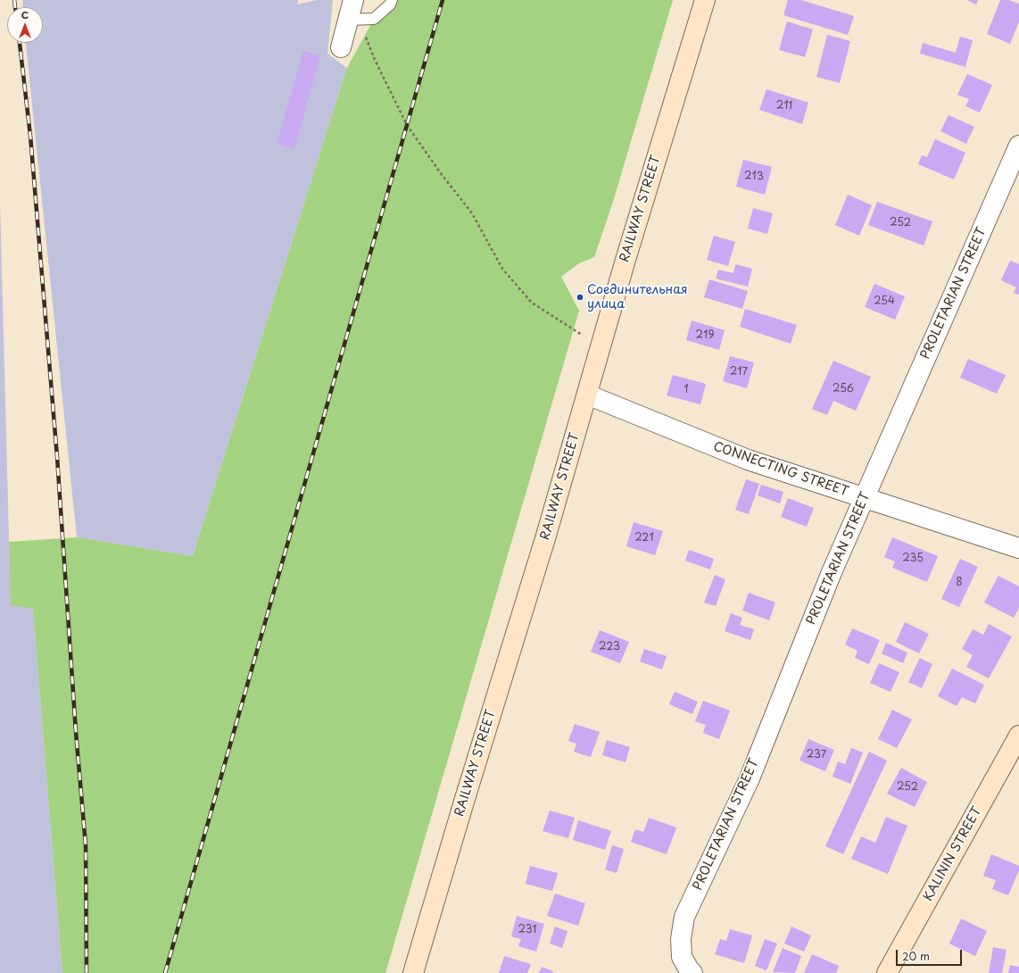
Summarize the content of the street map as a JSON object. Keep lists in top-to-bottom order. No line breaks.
{"streets":{"street":["RAILWAY STREET","PROLETARIAN STREET","CONNECTING STREET","KALININ STREET"]},"crossings":[["RAILWAY STREET","CONNECTING STREET"],["PROLETARIAN STREET","CONNECTING STREET"]],"places":["Соединительная улица"],"house_numbers":["211","213","252","254","219","217","256","1","221","235","8","223","237","252","231"],"scale_bar":"20 m","north":"top"}
